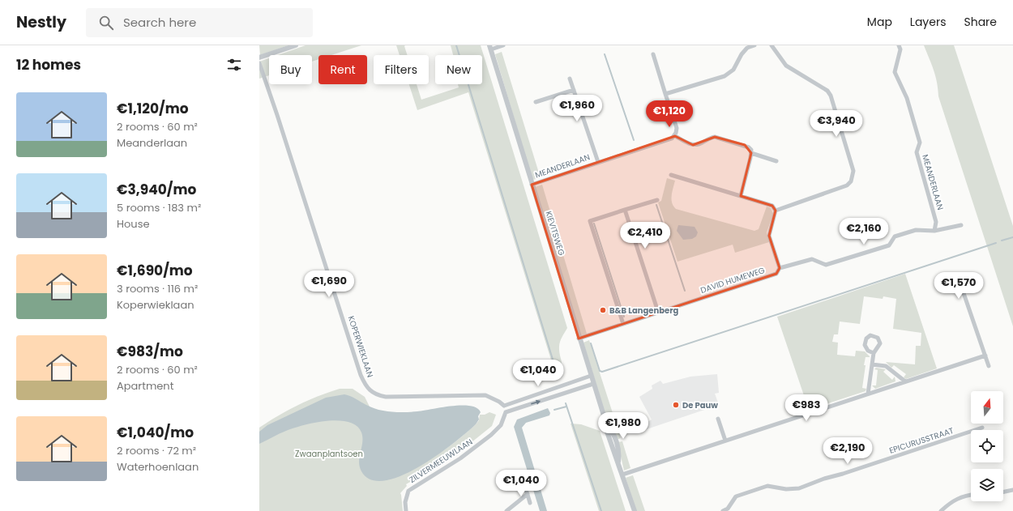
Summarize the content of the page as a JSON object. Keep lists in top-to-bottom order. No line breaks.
{"streets":{"street":["MEANDERLAAN","KIEVITSWEG","DAVID HUMEWEG","KOPERWIEKLAAN","EPICURUSSTRAAT","ZILVERMEEUWLAAN"]},"crossings":[["MEANDERLAAN","KIEVITSWEG"],["MEANDERLAAN","DAVID HUMEWEG"],["KIEVITSWEG","DAVID HUMEWEG"]],"parks":["Zwaanplantsoen"],"places":["B&B Langenberg","De Pauw"],"north":"top","page":{"header":"Nestly","search":"Search here","nav":["Map","Layers","Share"],"heading":"12 homes","chip":["Buy","Rent","Filters","New"],"list":[{"name":"€1,120/mo","note":"2 rooms · 60 m² · Meanderlaan"},{"name":"€3,940/mo","note":"5 rooms · 183 m² · House"},{"name":"€1,690/mo","note":"3 rooms · 116 m² · Koperwieklaan"},{"name":"€983/mo","note":"2 rooms · 60 m² · Apartment"},{"name":"€1,040/mo","note":"2 rooms · 72 m² · Waterhoenlaan"}],"price":["€1,960","€1,120","€3,940","€2,160","€2,410","€1,690","€1,570","€1,040","€983","€1,980","€2,190","€1,040"]}}
